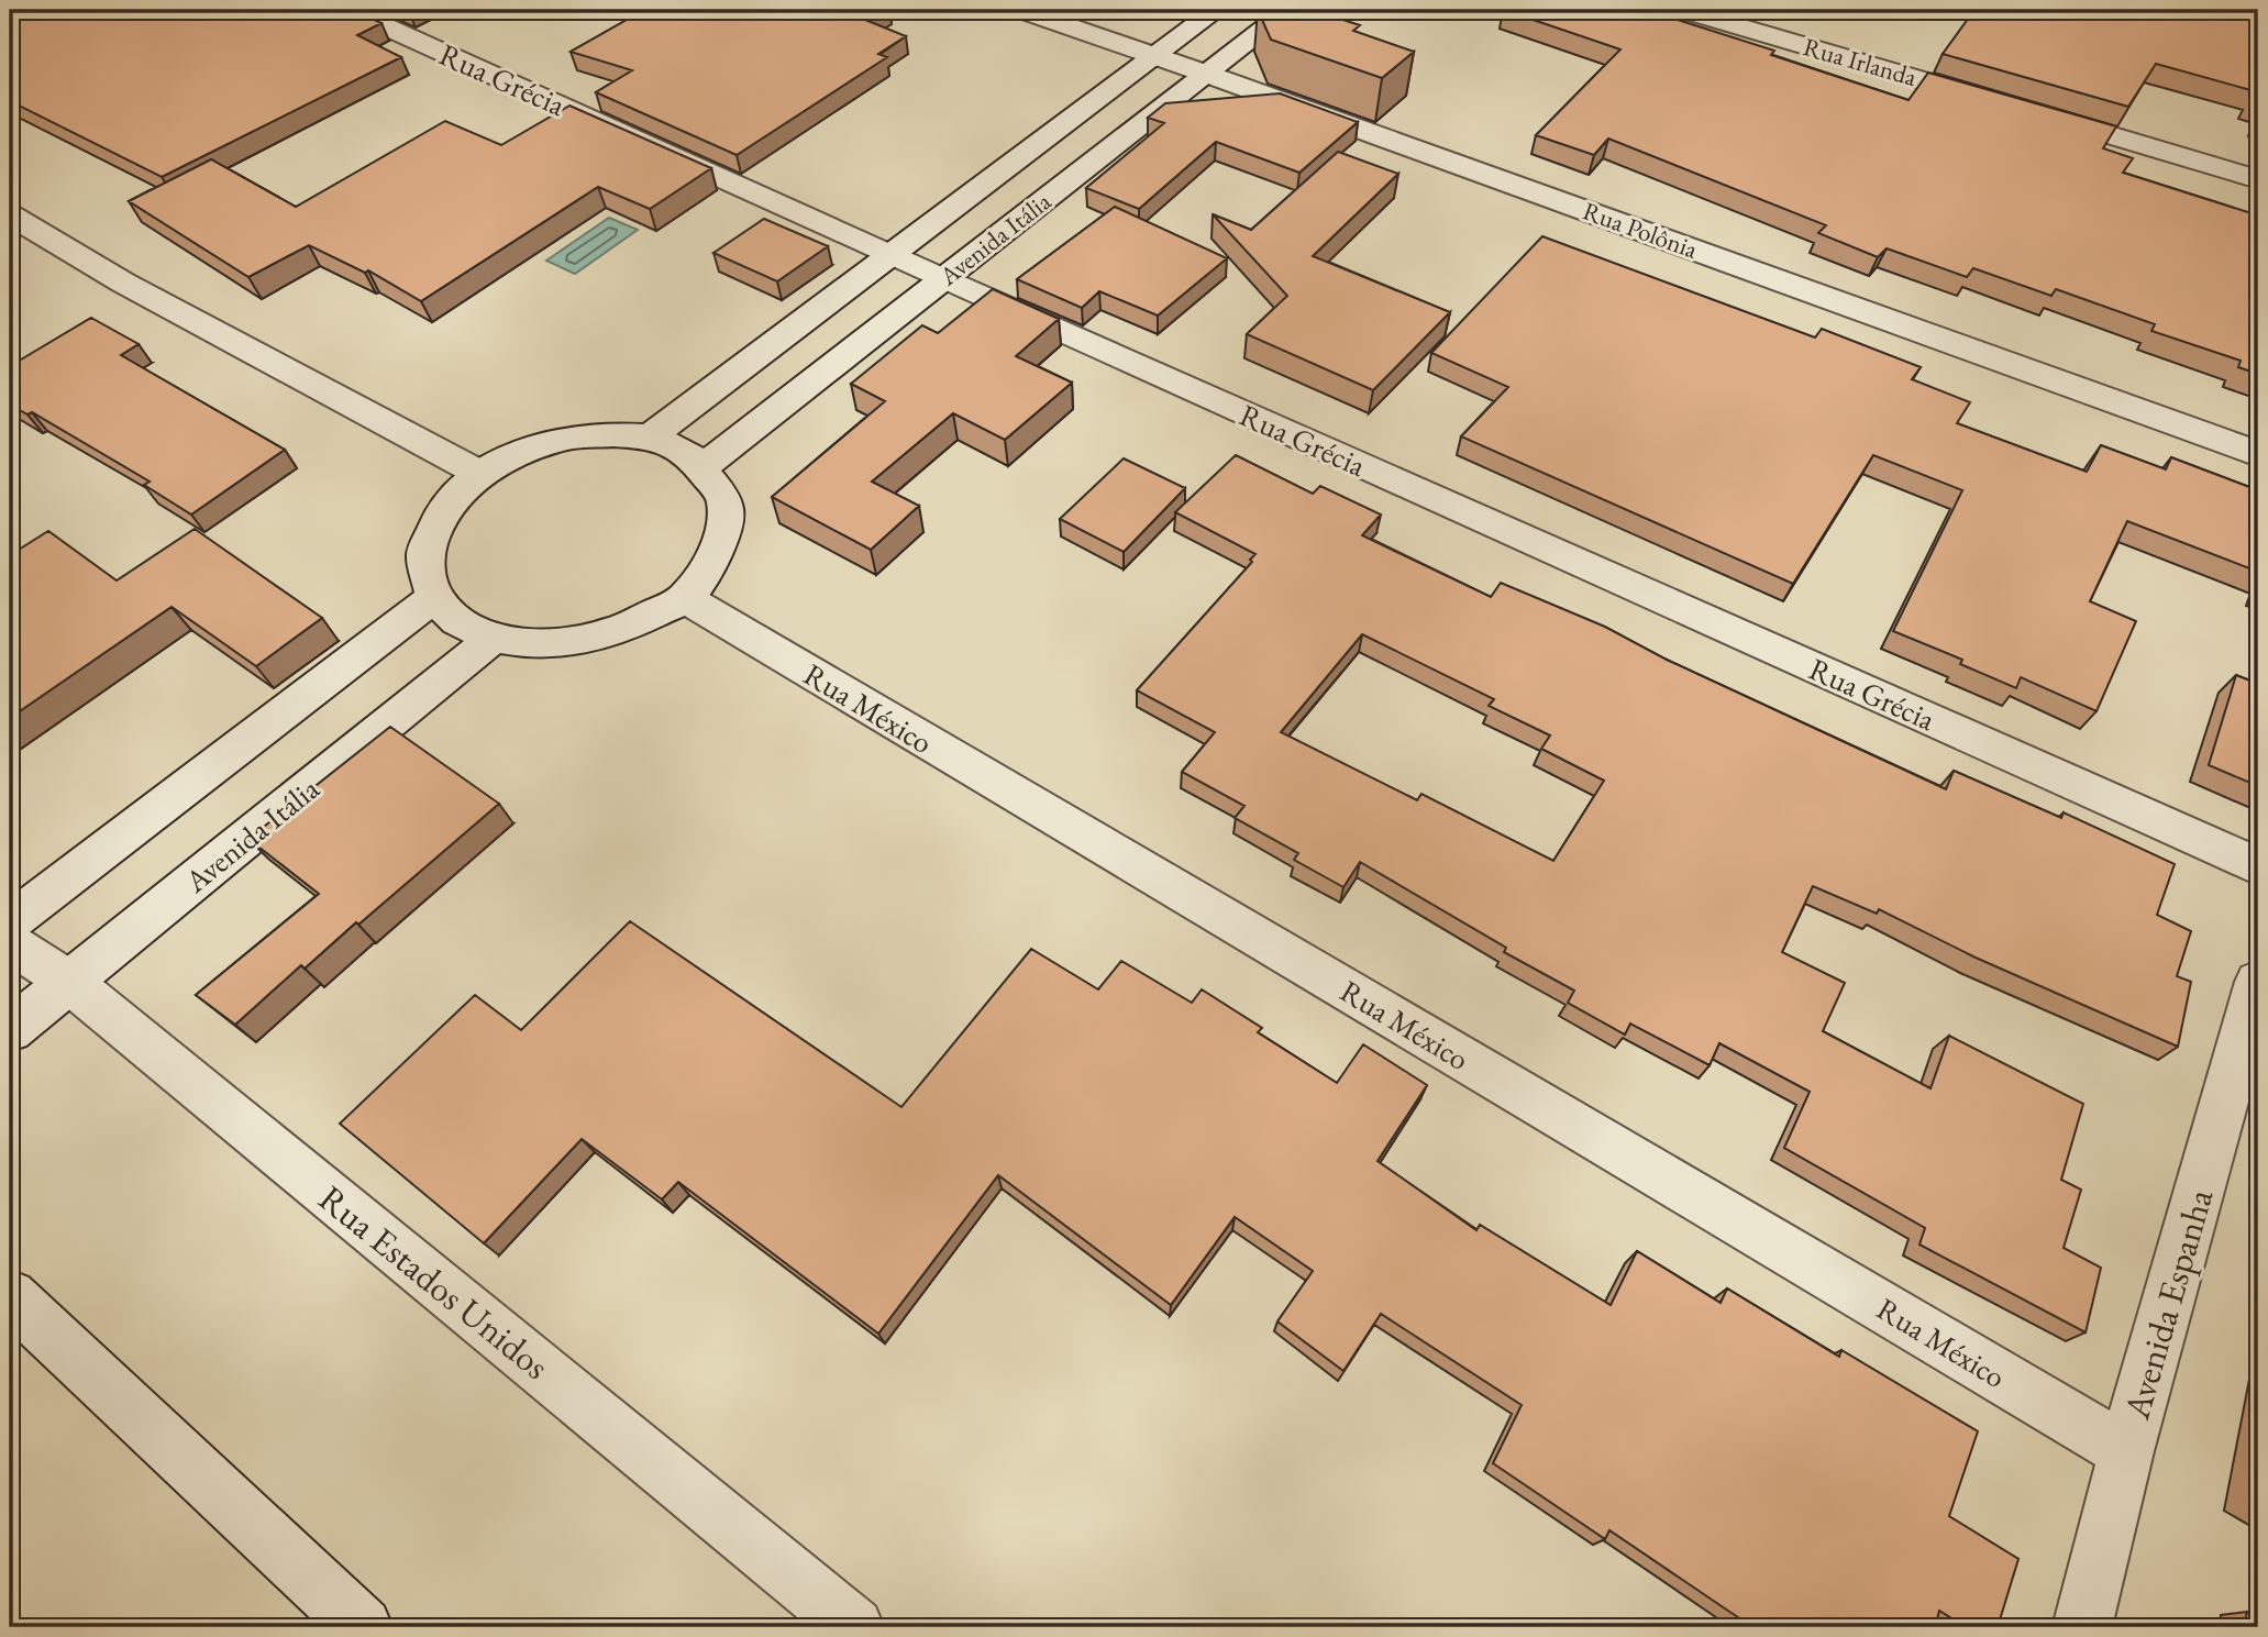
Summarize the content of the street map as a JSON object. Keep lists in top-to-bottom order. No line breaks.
{"streets":{"street":["Rua Irlanda","Rua Grécia","Rua Polônia","Avenida Itália","Rua México","Rua Estados Unidos","Avenida Espanha"]},"crossings":[["Rua Grécia","Avenida Itália"],["Rua Polônia","Avenida Itália"],["Avenida Itália","Rua México"],["Avenida Itália","Rua Estados Unidos"],["Rua México","Avenida Espanha"]]}
